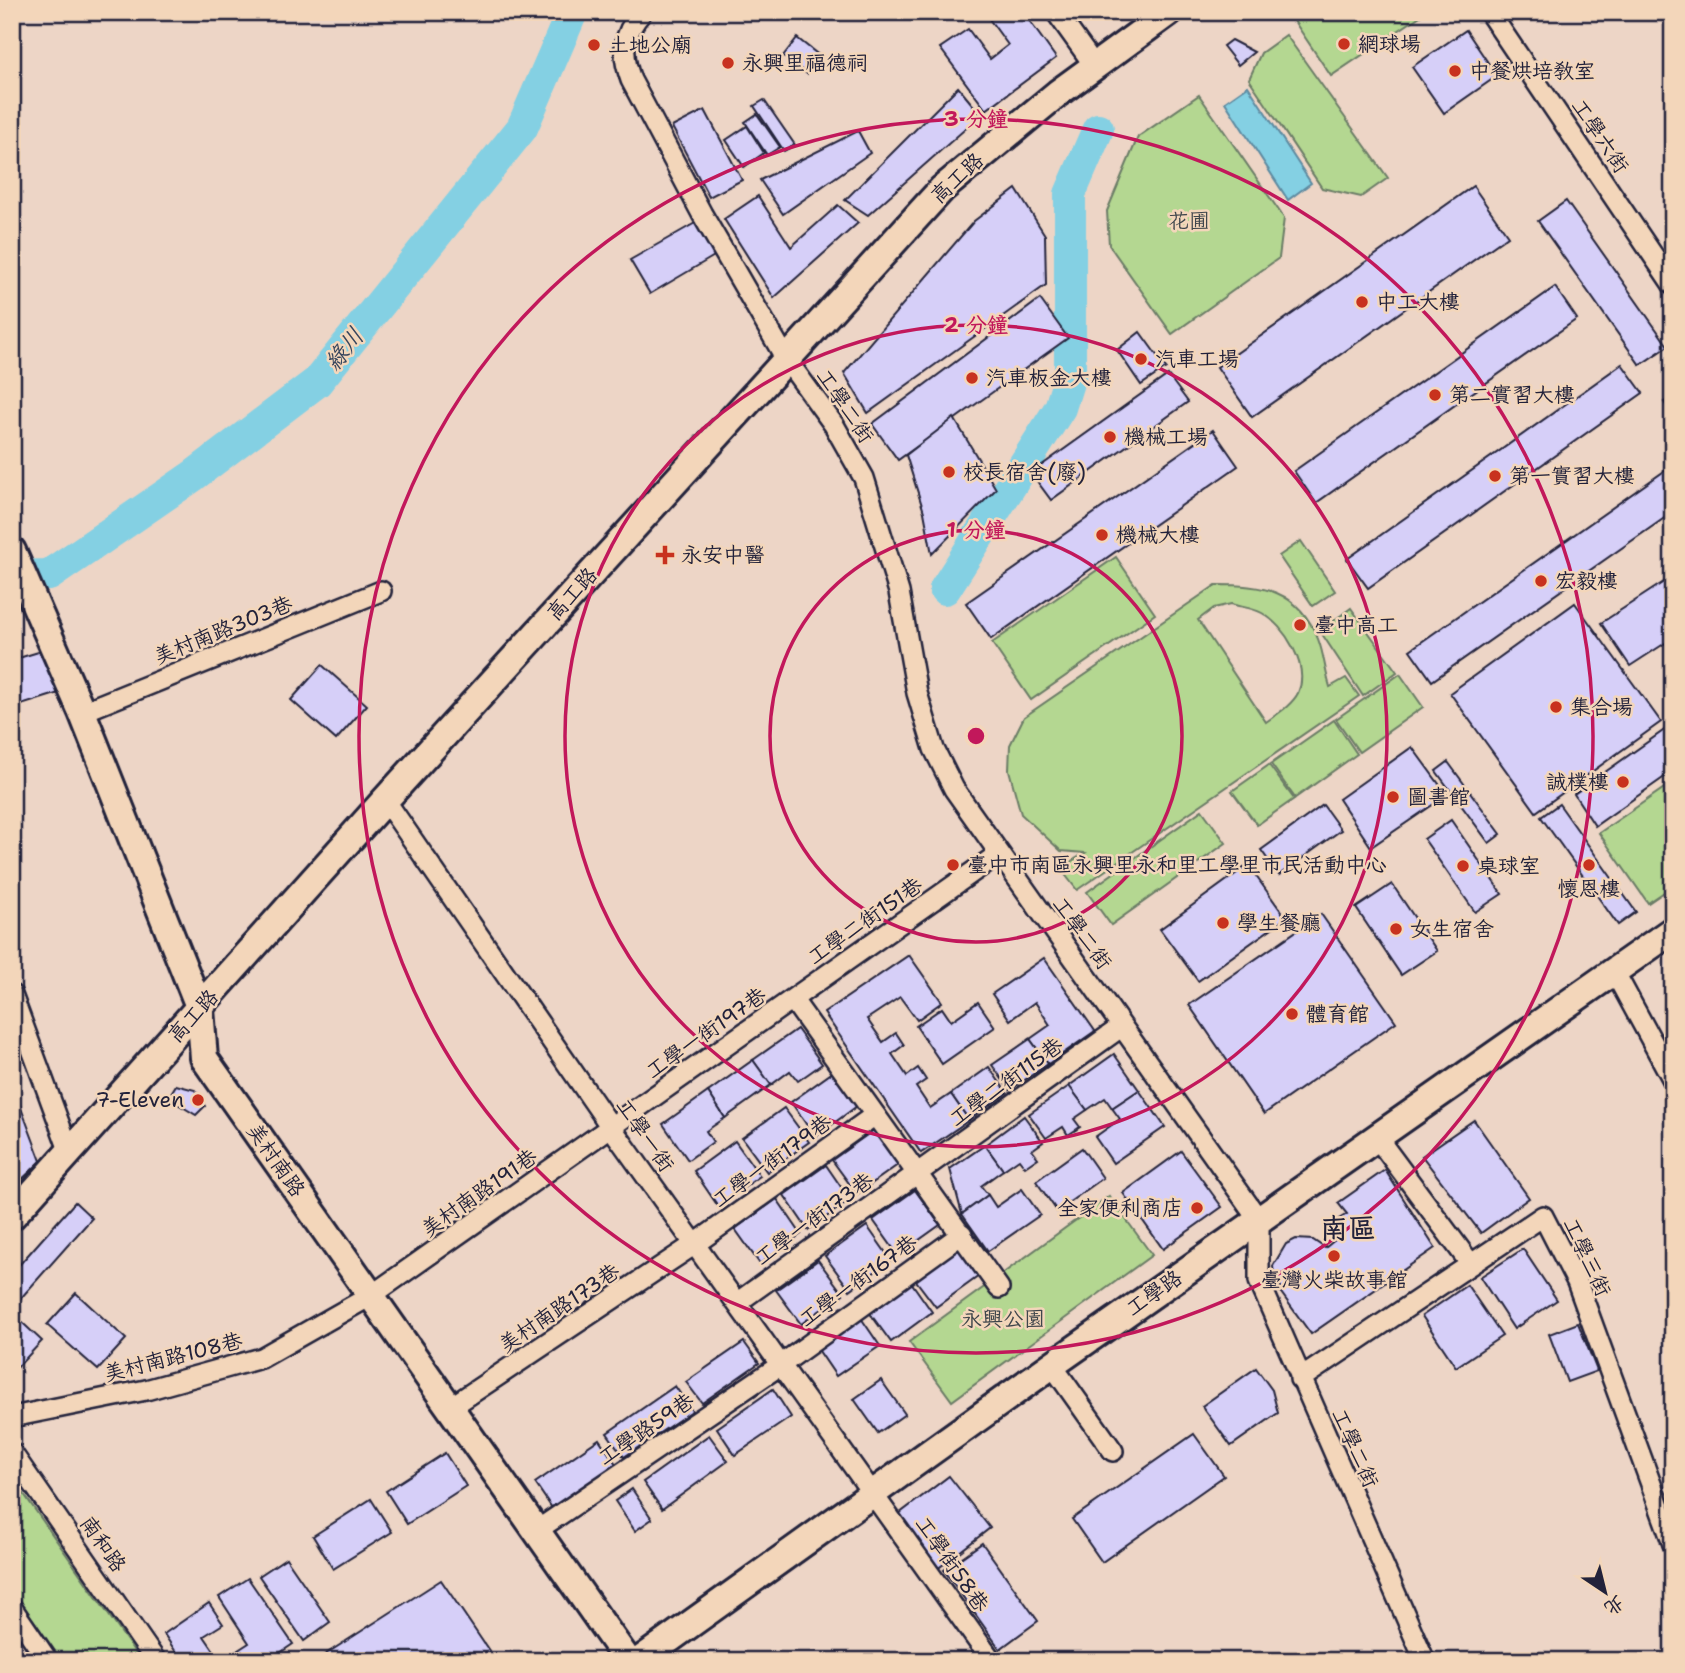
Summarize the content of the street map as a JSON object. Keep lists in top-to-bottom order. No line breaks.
{"streets":{"street":["工學六街","高工路","工學二街","美村南路303巷","工學二街151巷","工學一街197巷","工學二街115巷","工學一街","美村南路","工學一街179巷","美村南路191巷","工學一街173巷","工學三街","工學一街167巷","工學路","美村南路173巷","美村南路108巷","工學路59巷","南和路","工學街58巷"]},"crossings":[["高工路","工學二街"],["高工路","工學一街"],["高工路","美村南路"],["工學二街","工學二街151巷"],["工學二街","工學二街115巷"],["工學二街","工學路"],["美村南路303巷","美村南路"],["工學二街151巷","工學一街197巷"],["工學一街197巷","工學一街"],["工學一街197巷","美村南路191巷"],["工學二街115巷","工學一街173巷"],["工學一街","工學一街179巷"],["工學一街","美村南路191巷"],["工學一街","工學一街173巷"],["工學一街","工學一街167巷"],["工學一街","工學路"],["工學一街","美村南路173巷"],["工學一街","工學路59巷"],["工學一街","工學街58巷"],["美村南路","美村南路191巷"],["美村南路","美村南路173巷"],["美村南路","美村南路108巷"],["美村南路","工學路59巷"],["工學一街179巷","美村南路173巷"],["美村南路191巷","美村南路108巷"],["工學一街167巷","工學路59巷"],["工學路","工學街58巷"]],"districts":["南區"],"water":["綠川"],"parks":["花圃","永興公園"],"places":{"other":["網球場","土地公廟","永興里福德祠","中餐烘培教室","中工大樓","汽車工場","汽車板金大樓","第二實習大樓","機械工場","校長宿舍(廢)","第一實習大樓","機械大樓","宏毅樓","臺中高工","集合場","誠樸樓","圖書館","臺中市南區永興里永和里工學里市民活動中心","懷恩樓","桌球室","學生餐廳","女生宿舍","體育館","7-Eleven","全家便利商店","臺灣火柴故事館"],"health":["永安中醫"]},"north":"bottom right","rings":["3 分鐘","2 分鐘","1 分鐘"]}
